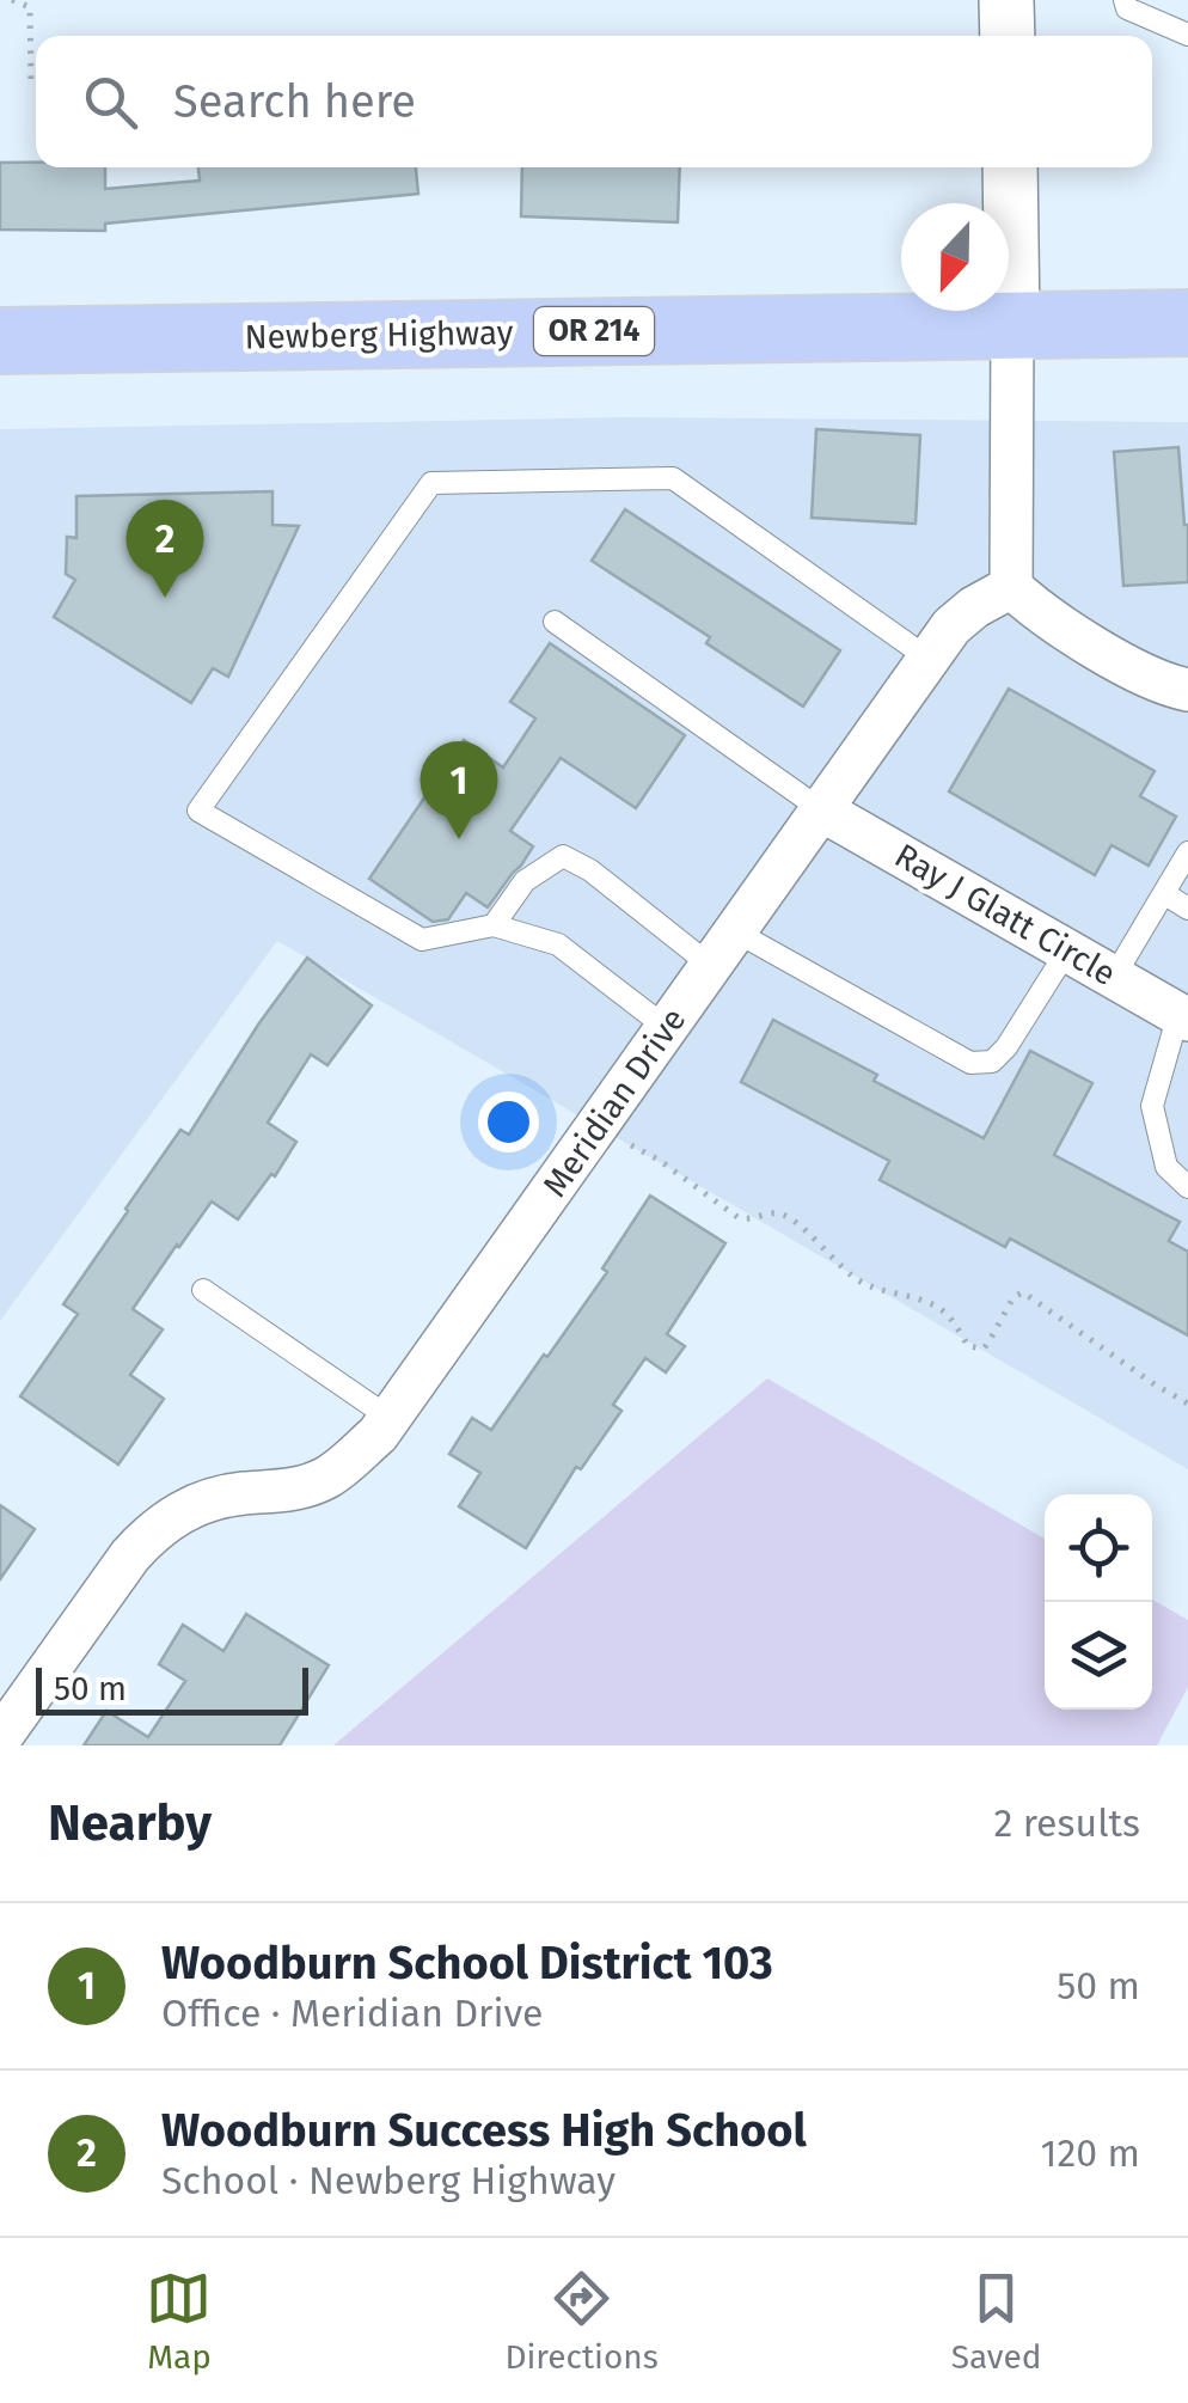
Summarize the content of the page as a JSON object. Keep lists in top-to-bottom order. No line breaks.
{"streets":{"main road":["OR 214","Newberg Highway"],"street":["Ray J Glatt Circle","Meridian Drive"]},"crossings":[["Ray J Glatt Circle","Meridian Drive"]],"scale_bar":"50 m","north":"bottom","page":{"search":"Search here","pins":["2","1"],"scale":"50 m","heading":["Nearby","2 results"],"list":[{"mark":"1","name":"Woodburn School District 103","note":"Office · Meridian Drive","value":"50 m"},{"mark":"2","name":"Woodburn Success High School","note":"School · Newberg Highway","value":"120 m"}],"nav":["Map","Directions","Saved"]}}
